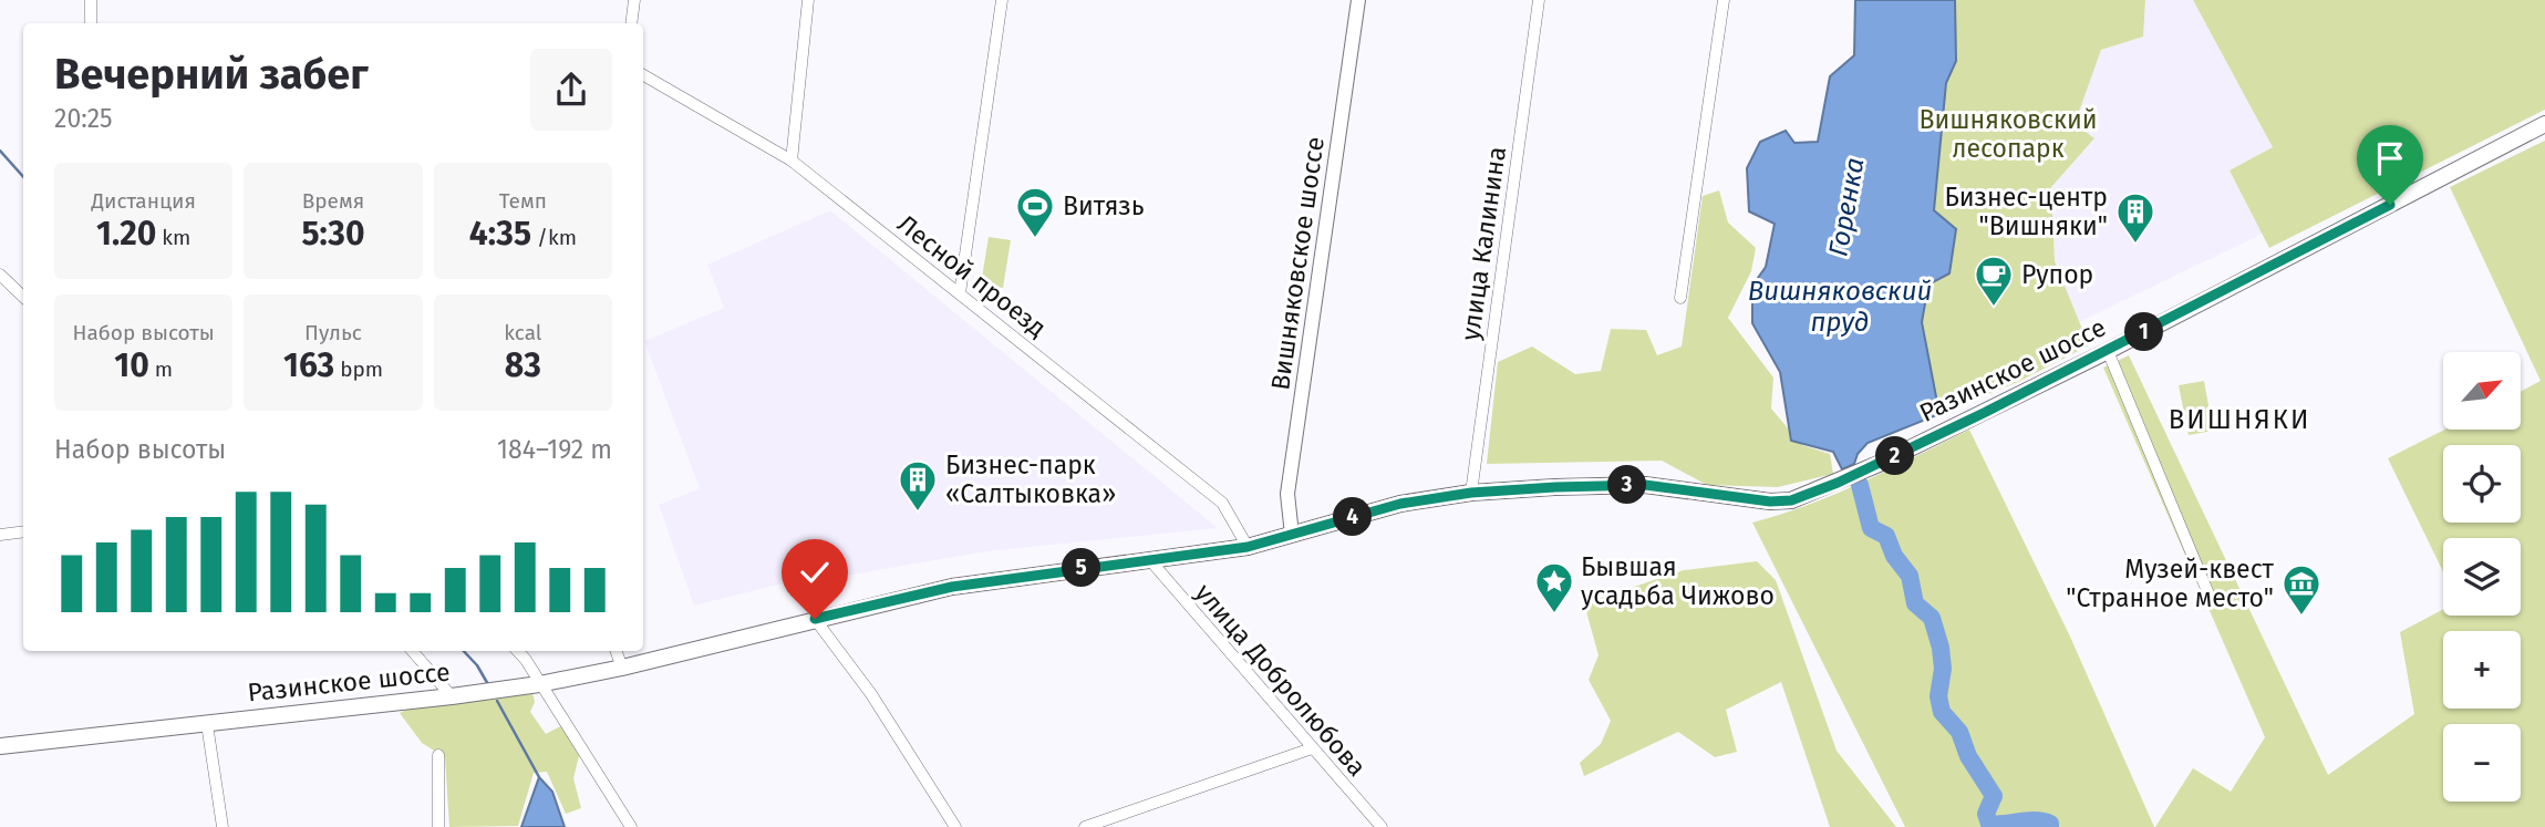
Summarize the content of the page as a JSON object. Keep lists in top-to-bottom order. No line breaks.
{"streets":{"main road":["Разинское шоссе"],"street":["улица Калинина","Вишняковское шоссе","Лесной проезд","улица Добролюбова"]},"crossings":[["улица Калинина","Разинское шоссе"],["Вишняковское шоссе","Разинское шоссе"],["Лесной проезд","Разинское шоссе"],["Разинское шоссе","улица Добролюбова"]],"districts":["ВИШНЯКИ"],"water":["Горенка","Вишняковский пруд"],"parks":["Вишняковский лесопарк"],"places":{"sports":["Витязь"],"building":["Бизнес-центр \"Вишняки\"","Бизнес-парк «Салтыковка»"],"cafe":["Рупор"],"place":["Бывшая усадьба Чижово"],"museum":["Музей-квест \"Странное место\""]},"north":"top right","page":{"heading":["Вечерний забег","20:25"],"stats":[["Дистанция","1.20 km"],["Время","5:30"],["Темп","4:35 /km"],["Набор высоты","10 m"],["Пульс","163 bpm"],["kcal","83"]],"pins":["1","2","3","4","5"],"map_buttons":["+","−"],"chart":["Набор высоты","184–192 m"]}}
